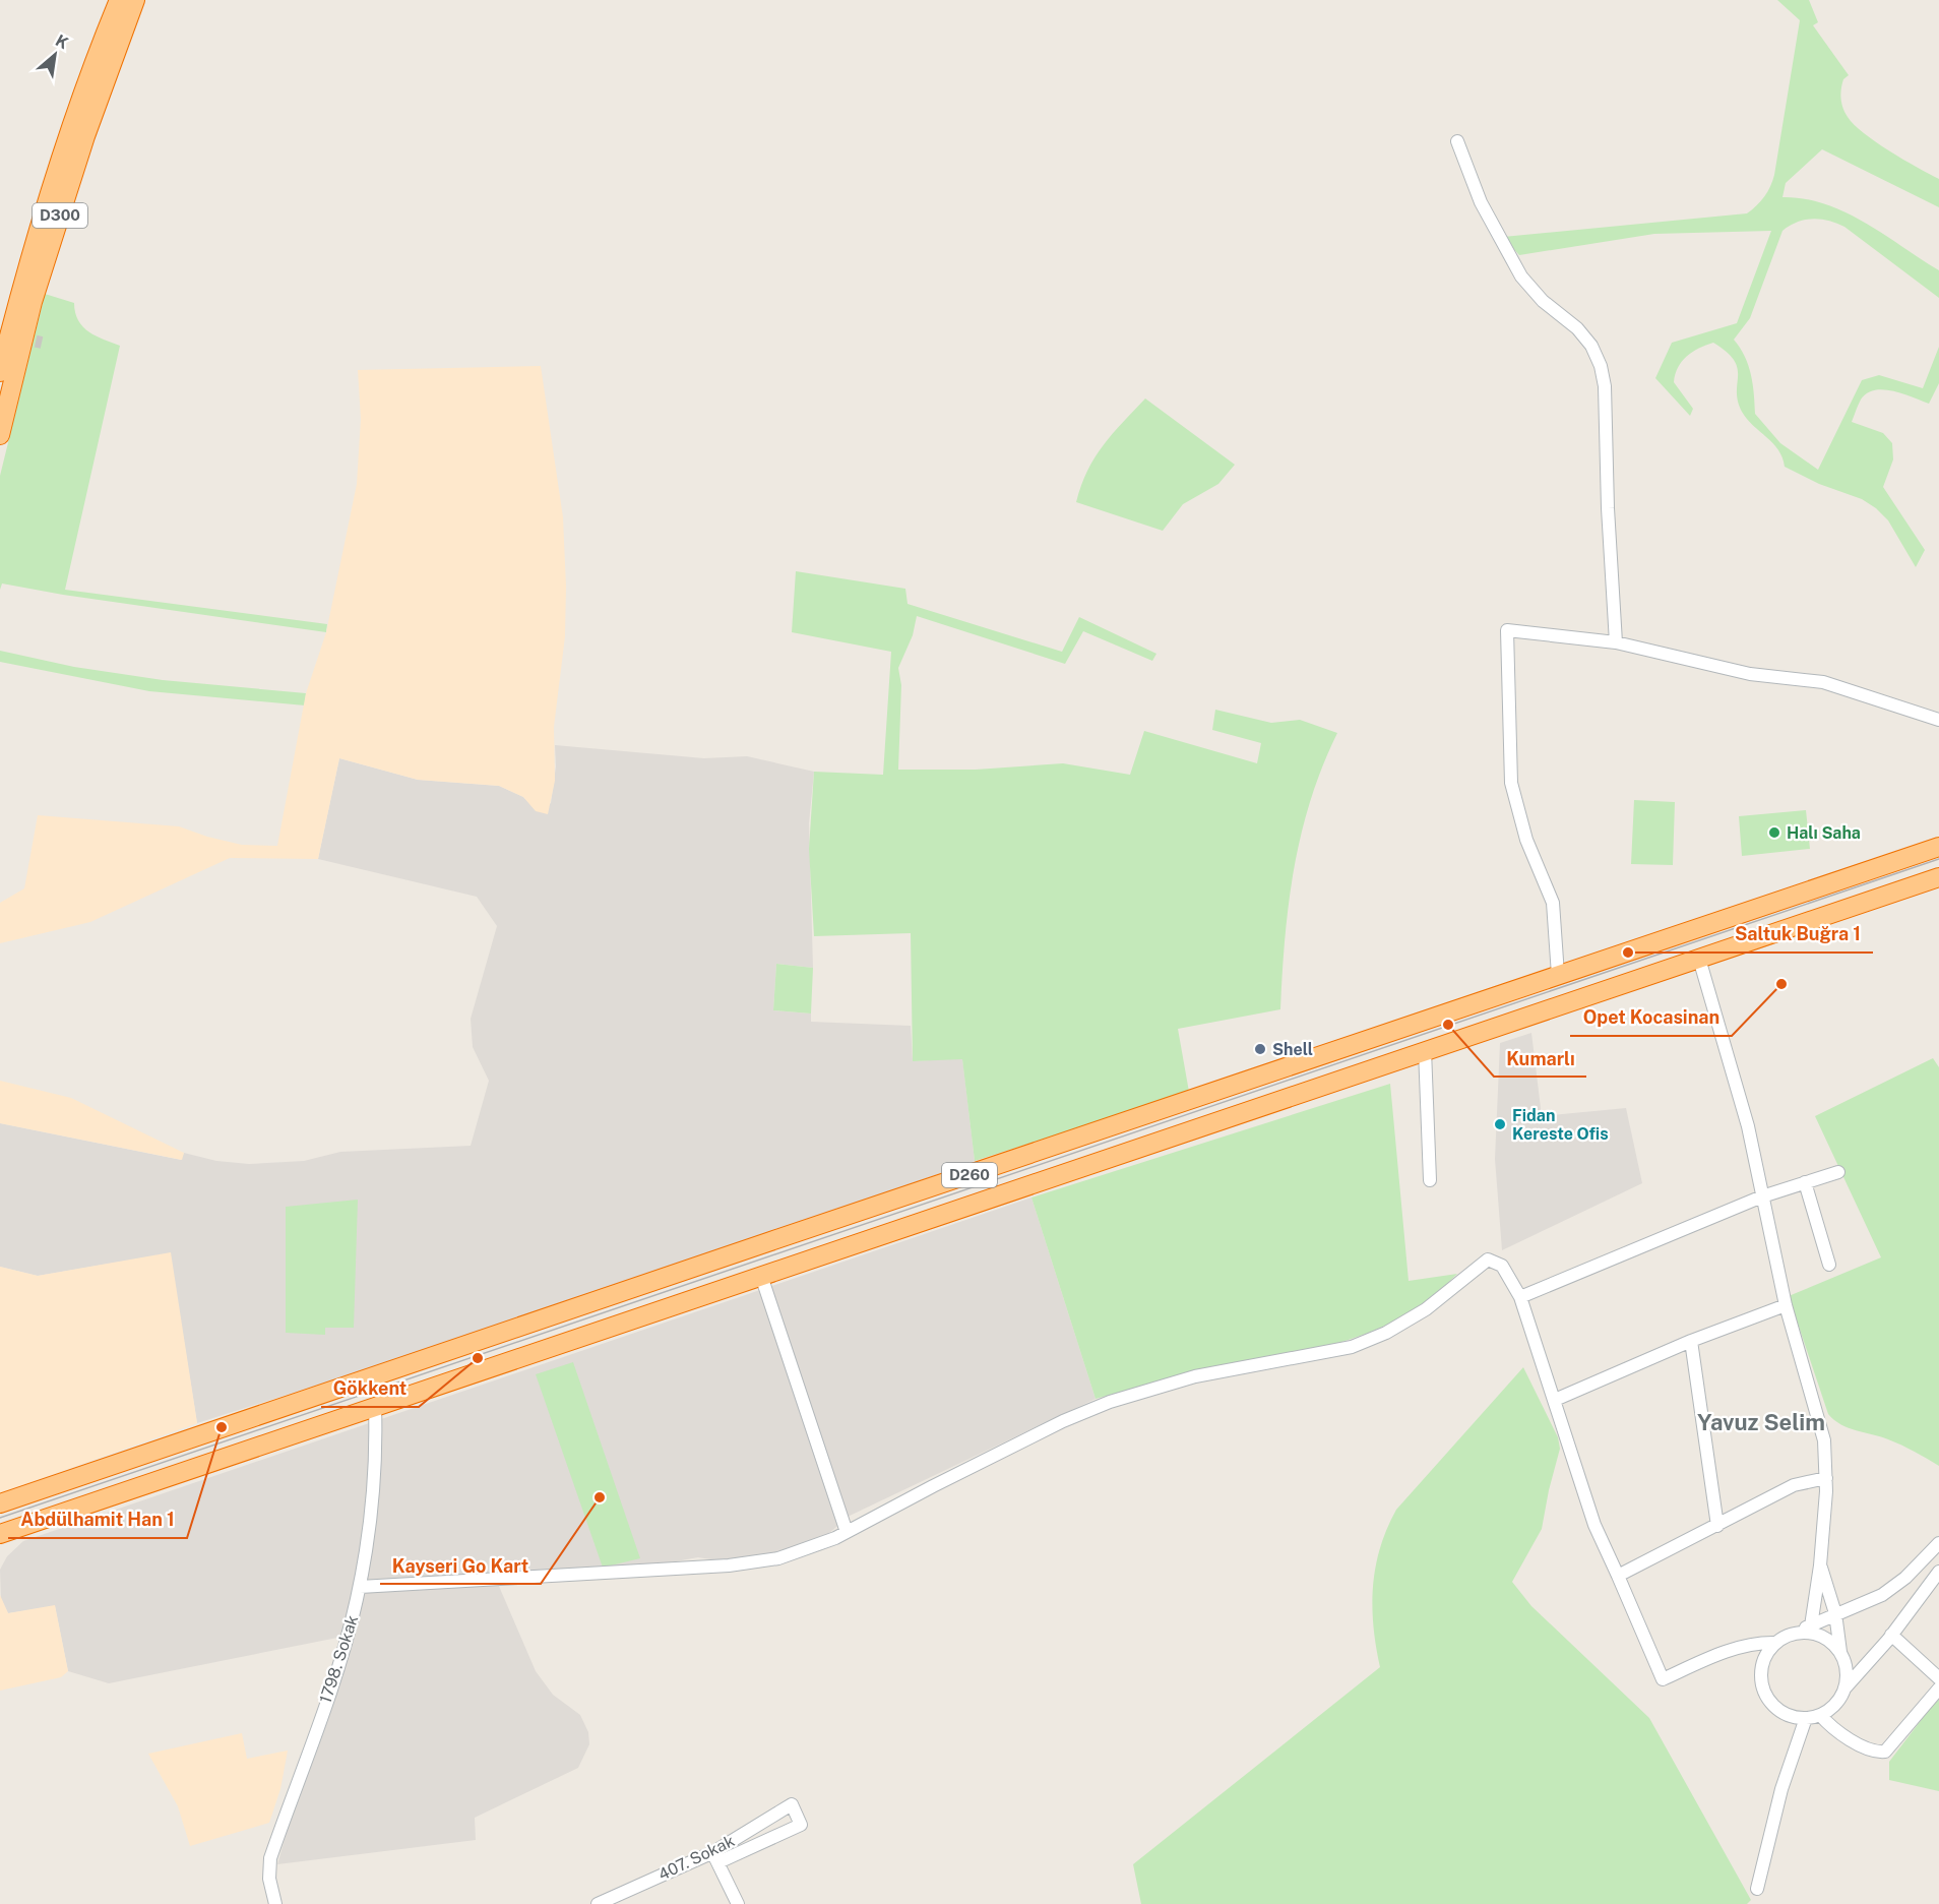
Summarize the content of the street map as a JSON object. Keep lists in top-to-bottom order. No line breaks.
{"streets":{"highway":["D300","D260"],"street":["1798. Sokak","407. Sokak"]},"crossings":[["D260","1798. Sokak"]],"districts":["Yavuz Selim"],"places":["Halı Saha","Saltuk Buğra 1","Opet Kocasinan","Kumarlı","Shell","Fidan Kereste Ofis","Gökkent","Abdülhamit Han 1","Kayseri Go Kart"],"north":"top right"}
